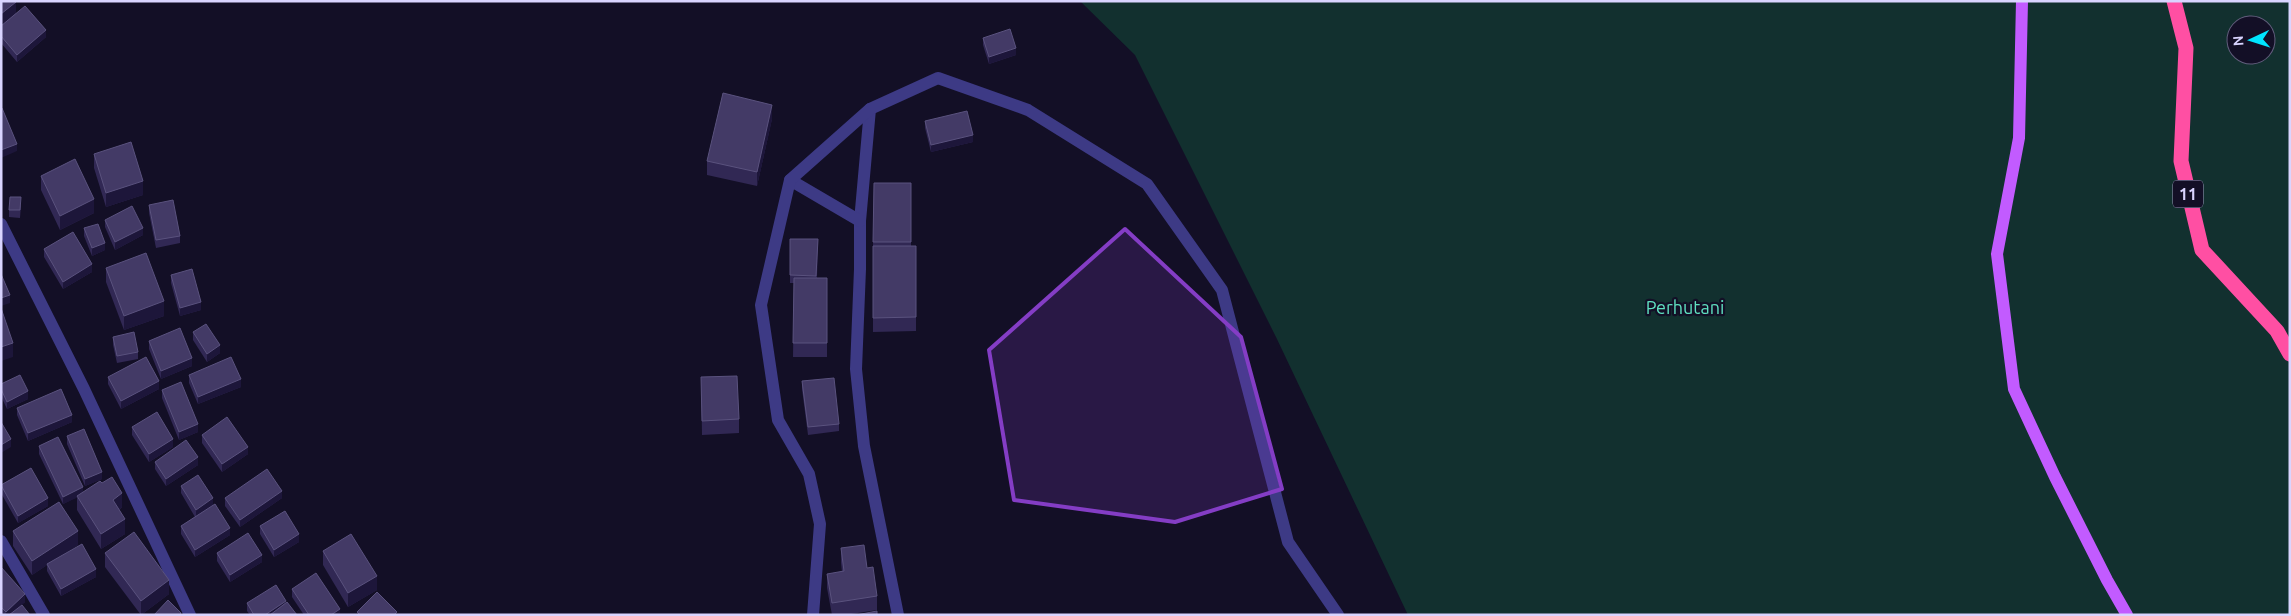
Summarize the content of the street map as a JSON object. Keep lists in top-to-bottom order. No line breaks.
{"streets":{"highway":["11"]},"parks":["Perhutani"],"north":"left"}
